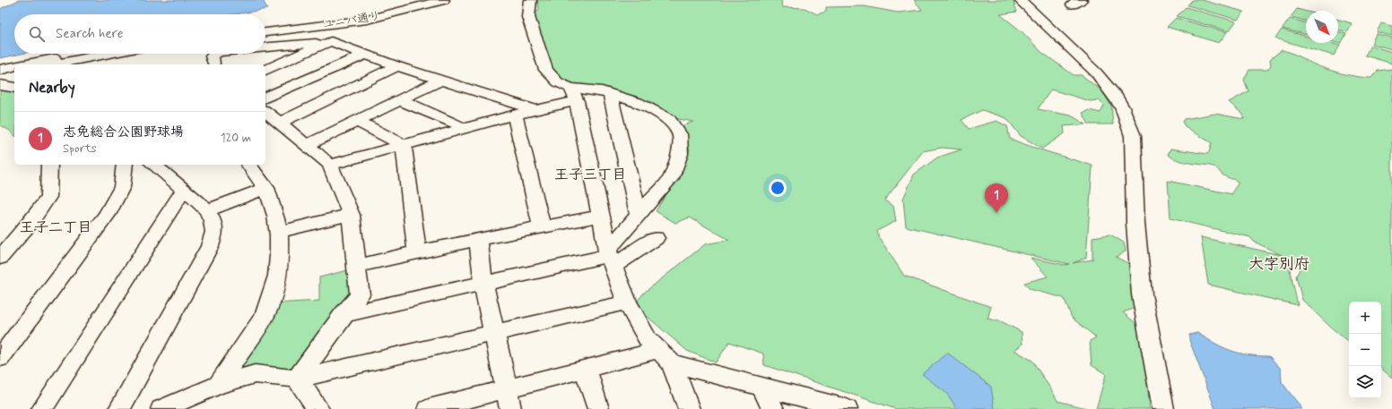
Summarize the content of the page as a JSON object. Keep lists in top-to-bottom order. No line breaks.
{"streets":{"street":["ユニバ通り"]},"districts":["王子三丁目","王子二丁目","大字別府"],"north":"bottom right","page":{"search":"Search here","heading":"Nearby","list":[{"mark":"1","name":"志免総合公園野球場","note":"Sports","value":"120 m"}],"pins":"1","map_buttons":["+","−"]}}
